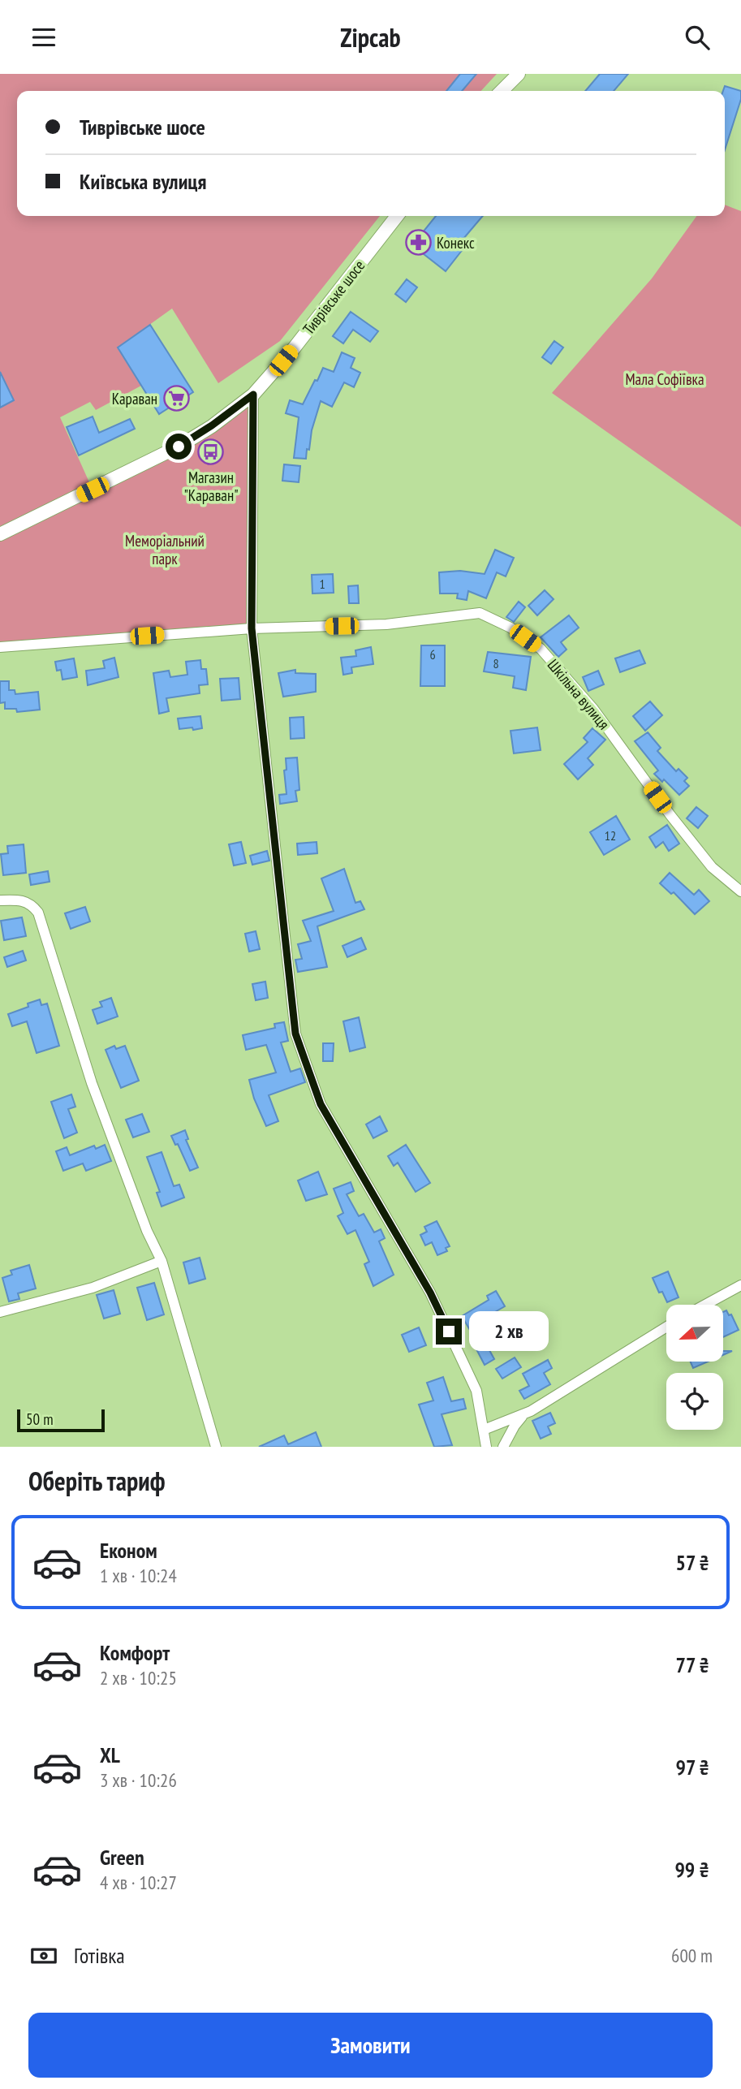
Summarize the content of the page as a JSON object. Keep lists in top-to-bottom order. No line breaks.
{"streets":{"main road":["Тиврівське шосе"],"street":["Шкільна вулиця"]},"parks":["Мала Софіївка","Меморіальний парк"],"places":{"pharmacy":["Конекс"],"supermarket":["Караван"],"bus stop":["Магазин \"Караван\""]},"house_numbers":["1","6","8","12"],"scale_bar":"50 m","north":"left","page":{"header":"Zipcab","banner":["Тиврівське шосе","Київська вулиця"],"bubble":"2 хв","scale":"50 m","heading":"Оберіть тариф","list":[{"name":"Економ","note":"1 хв · 10:24","value":"57 ₴"},{"name":"Комфорт","note":"2 хв · 10:25","value":"77 ₴"},{"name":"XL","note":"3 хв · 10:26","value":"97 ₴"},{"name":"Green","note":"4 хв · 10:27","value":"99 ₴"}],"pay":["Готівка","600 m"],"buttons":"Замовити"}}
